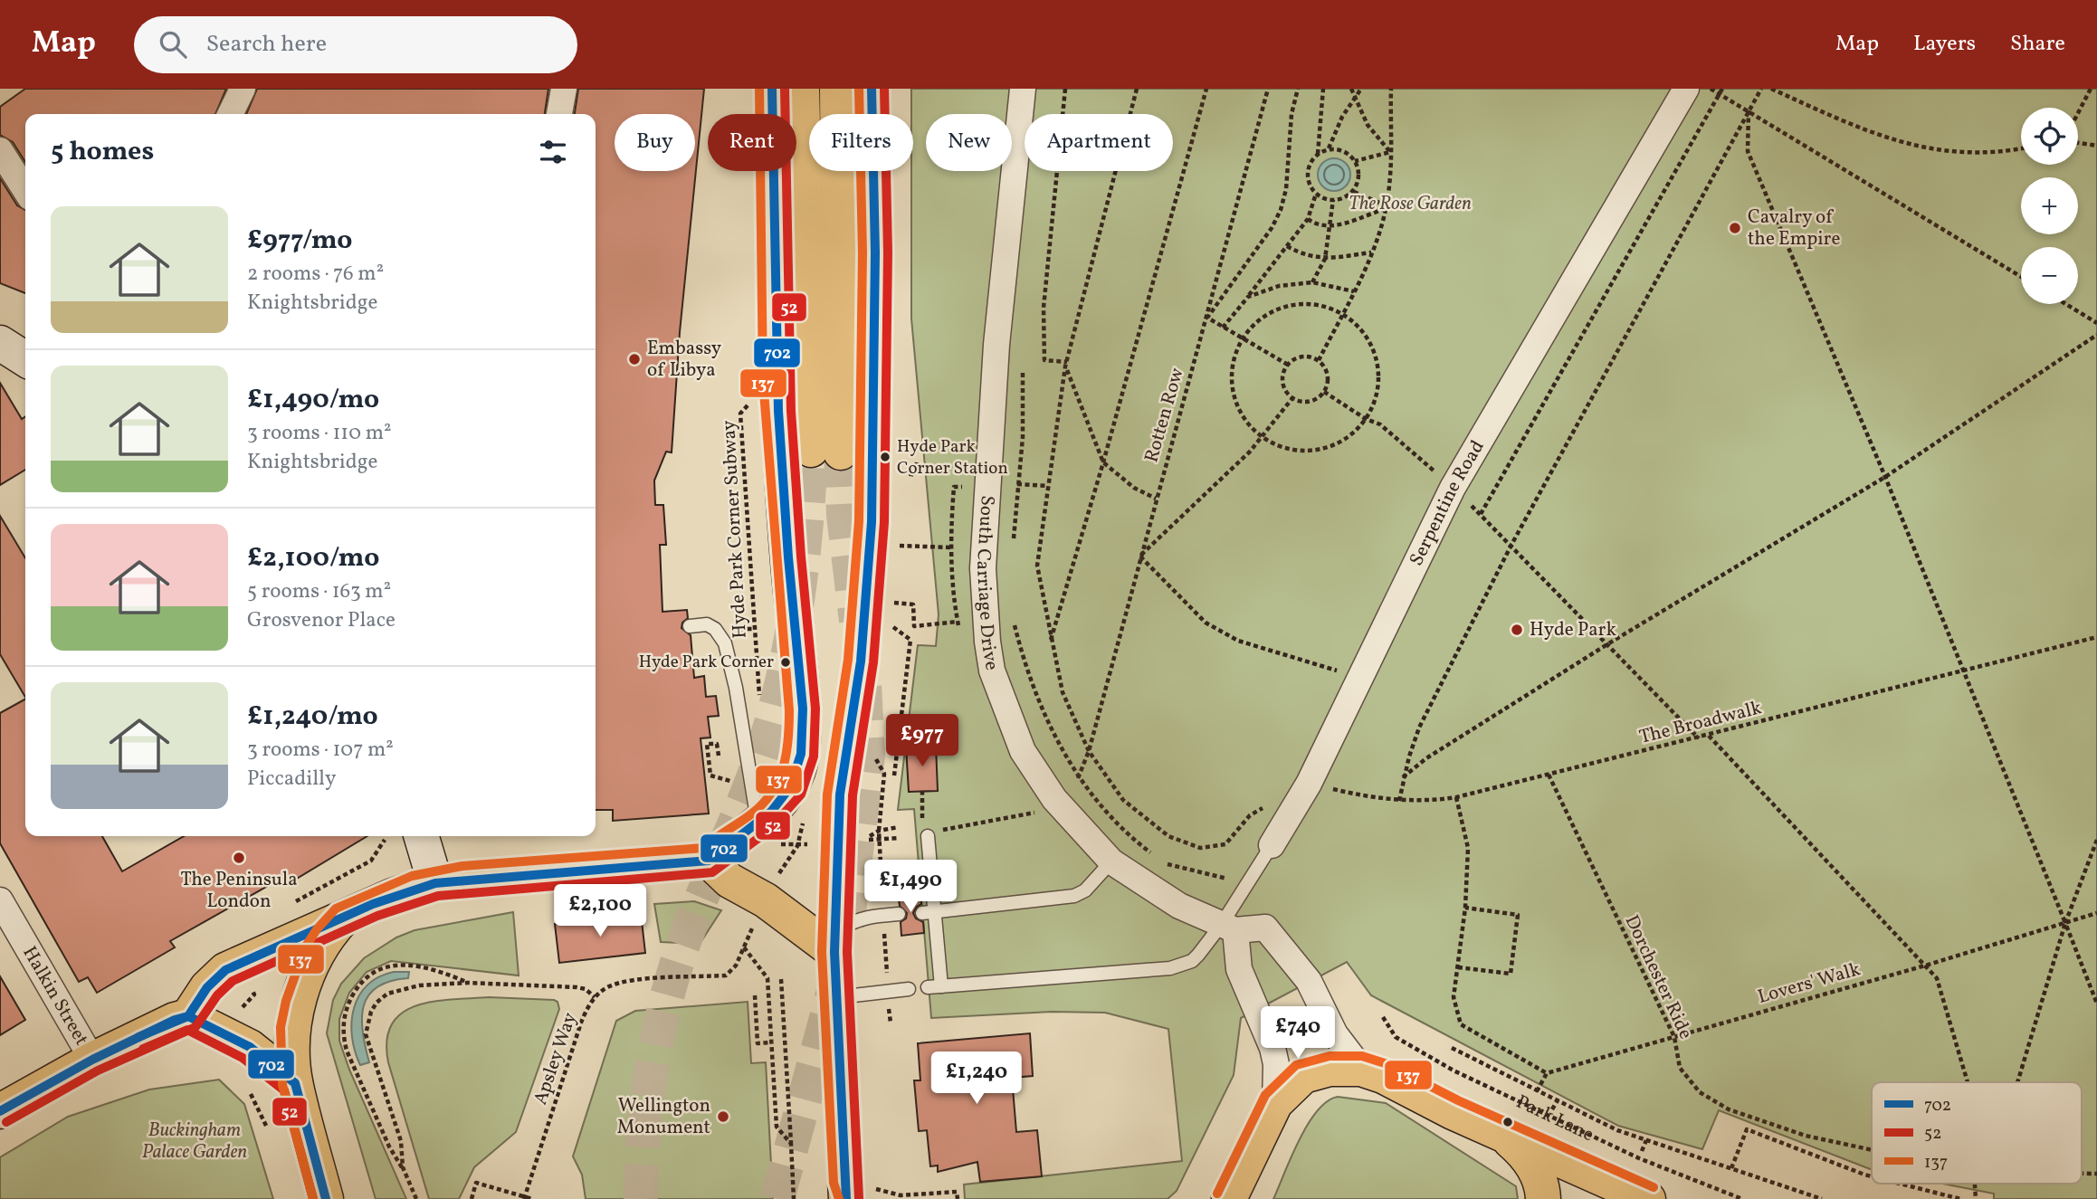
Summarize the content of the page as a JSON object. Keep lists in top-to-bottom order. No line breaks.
{"streets":{"main road":["Park Lane"],"street":["Serpentine Road","South Carriage Drive","Halkin Street"],"path":["Rotten Row","Hyde Park Corner Subway","The Broadwalk","Dorchester Ride","Lovers' Walk","Apsley Way"]},"crossings":[["Rotten Row","South Carriage Drive"],["Serpentine Road","South Carriage Drive"],["Serpentine Road","The Broadwalk"],["South Carriage Drive","Park Lane"],["The Broadwalk","Dorchester Ride"],["Dorchester Ride","Lovers' Walk"]],"parks":["The Rose Garden","Buckingham Palace Garden"],"places":["Cavalry of the Empire","Embassy of Libya","Hyde Park Corner Station","Hyde Park","Hyde Park Corner","The Peninsula London","Wellington Monument"],"lines":["transit line 702","transit line 52","transit line 137"],"legend":["702","52","137"],"page":{"header":"Map","search":"Search here","nav":["Map","Layers","Share"],"map_buttons":["+","−"],"chip":["Buy","Rent","Filters","New","Apartment"],"heading":"5 homes","list":[{"name":"£977/mo","note":"2 rooms · 76 m² · Knightsbridge"},{"name":"£1,490/mo","note":"3 rooms · 110 m² · Knightsbridge"},{"name":"£2,100/mo","note":"5 rooms · 163 m² · Grosvenor Place"},{"name":"£1,240/mo","note":"3 rooms · 107 m² · Piccadilly"}],"price":["£977","£1,490","£2,100","£740","£1,240"]}}
